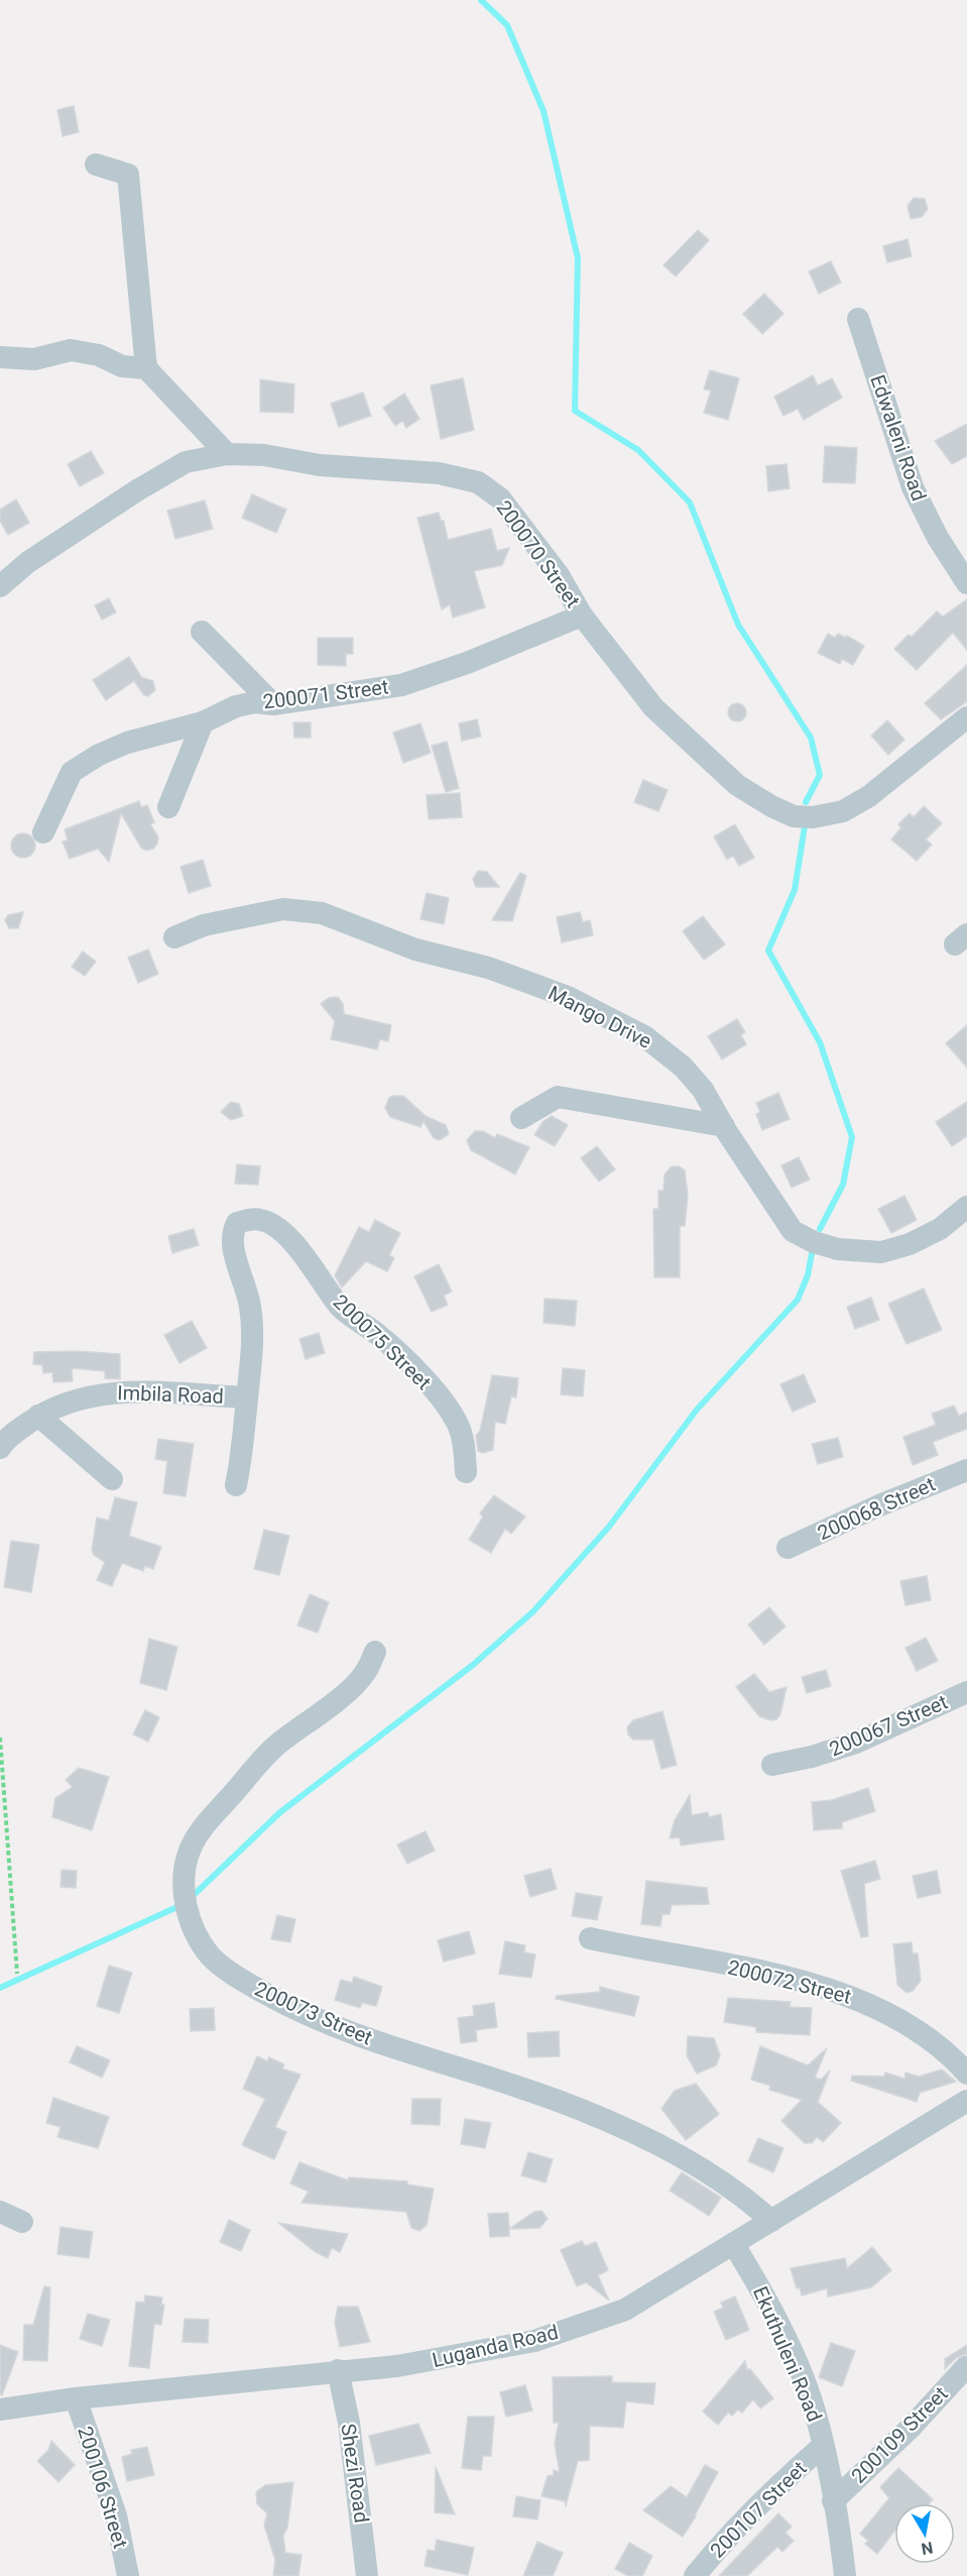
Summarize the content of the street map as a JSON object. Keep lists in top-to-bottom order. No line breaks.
{"streets":{"street":["Edwaleni Road","200070 Street","200071 Street","Mango Drive","200075 Street","Imbila Road","200068 Street","200067 Street","200072 Street","200073 Street","Luganda Road","Ekuthuleni Road","200109 Street","Shezi Road","200106 Street","200107 Street"]},"crossings":[["200070 Street","200071 Street"],["200075 Street","Imbila Road"],["200073 Street","Luganda Road"],["Luganda Road","Ekuthuleni Road"],["Luganda Road","Shezi Road"],["Luganda Road","200106 Street"],["Ekuthuleni Road","200109 Street"],["Ekuthuleni Road","200107 Street"]],"north":"bottom"}
